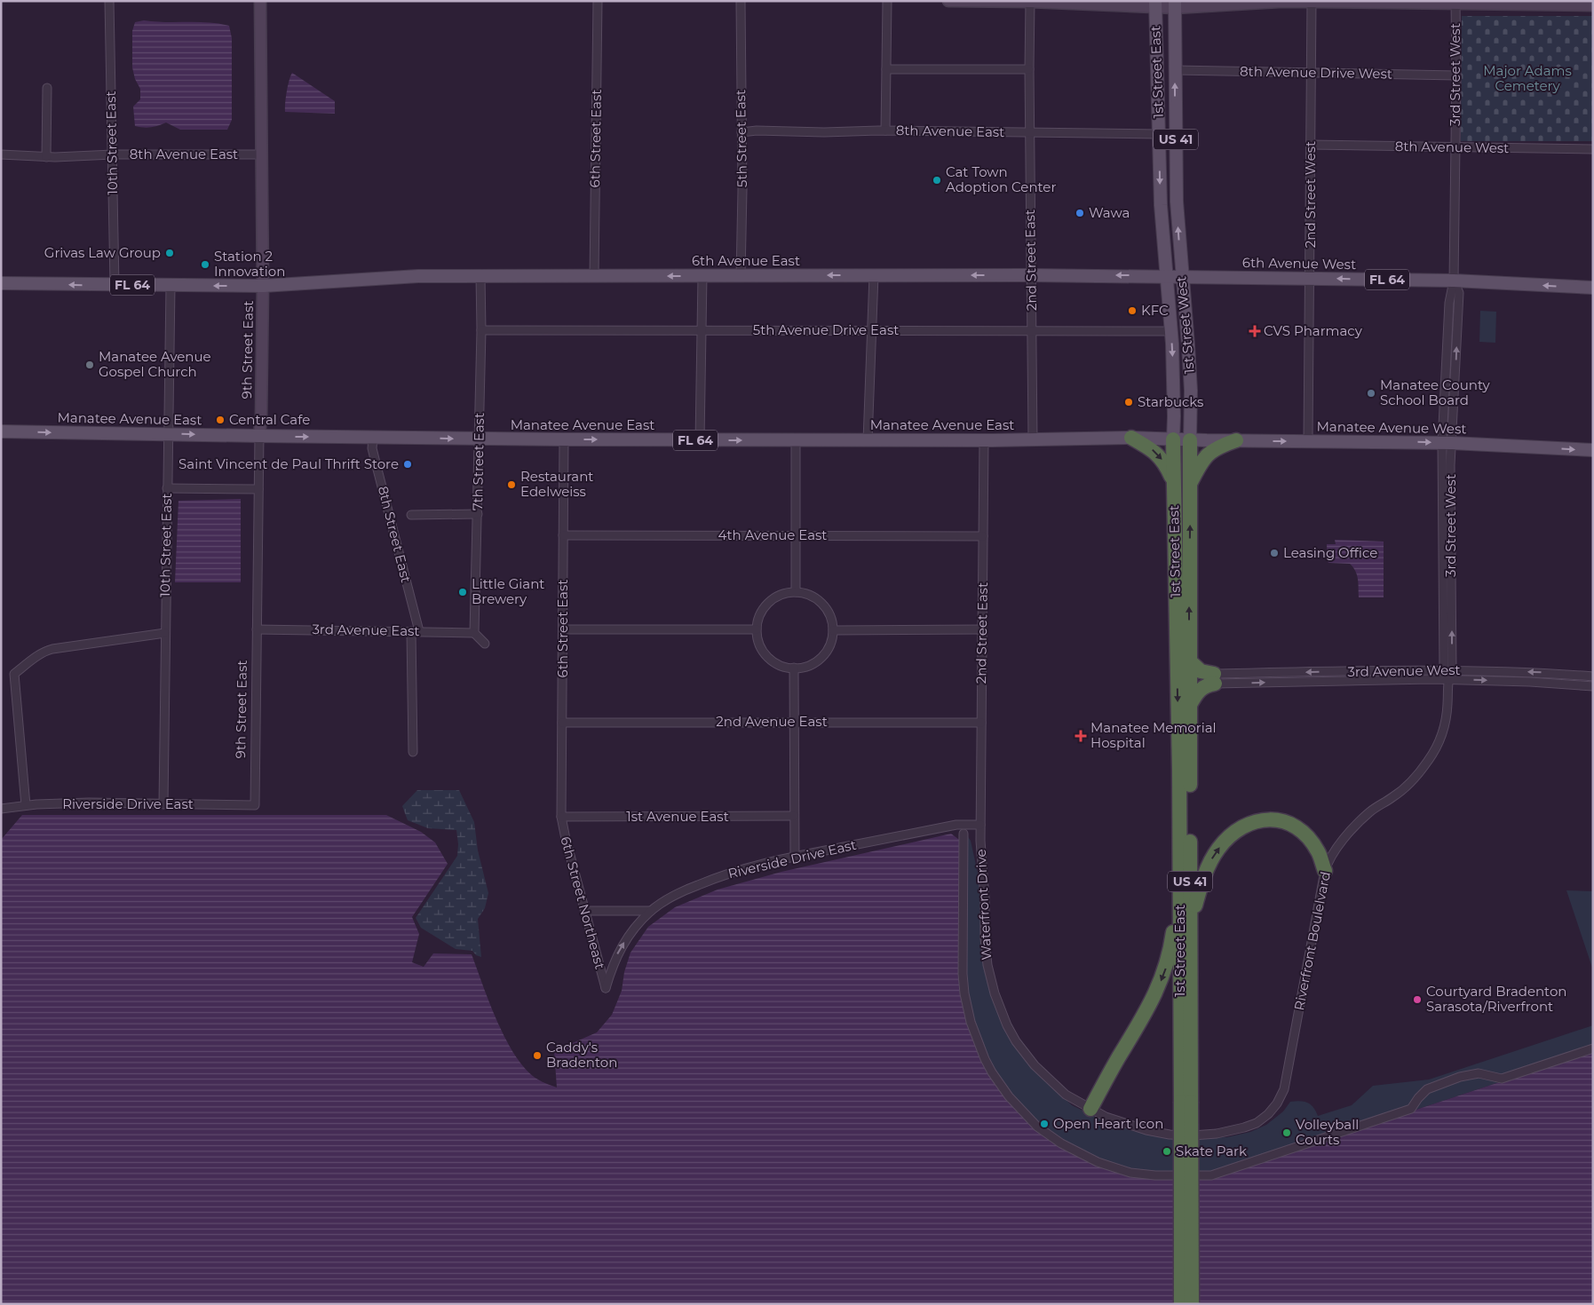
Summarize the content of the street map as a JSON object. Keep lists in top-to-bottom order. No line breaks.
{"streets":{"highway":["1st Street East","US 41","1st Street West"],"main road":["6th Avenue East","6th Avenue West","FL 64","Manatee Avenue East","Manatee Avenue West"],"street":["8th Avenue Drive West","3rd Street West","8th Avenue East","6th Street East","5th Street East","10th Street East","8th Avenue West","2nd Street West","2nd Street East","5th Avenue Drive East","9th Street East","7th Street East","8th Street East","4th Avenue East","3rd Avenue East","3rd Avenue West","2nd Avenue East","Riverside Drive East","1st Avenue East","6th Street Northeast","Waterfront Drive","Riverfront Boulelvard"]},"crossings":[["1st Street East","8th Avenue East"],["1st Street East","US 41"],["1st Street East","6th Avenue East"],["1st Street East","6th Avenue West"],["1st Street East","1st Street West"],["1st Street East","5th Avenue Drive East"],["1st Street East","Manatee Avenue East"],["8th Avenue Drive West","3rd Street West"],["8th Avenue Drive West","2nd Street West"],["8th Avenue Drive West","1st Street West"],["3rd Street West","8th Avenue West"],["3rd Street West","6th Avenue West"],["3rd Street West","Manatee Avenue West"],["3rd Street West","3rd Avenue West"],["3rd Street West","Riverfront Boulelvard"],["8th Avenue East","5th Street East"],["8th Avenue East","10th Street East"],["8th Avenue East","2nd Street East"],["8th Avenue East","9th Street East"],["6th Street East","6th Avenue East"],["6th Street East","Manatee Avenue East"],["6th Street East","4th Avenue East"],["6th Street East","2nd Avenue East"],["6th Street East","1st Avenue East"],["6th Street East","6th Street Northeast"],["5th Street East","6th Avenue East"],["US 41","1st Street West"],["10th Street East","FL 64"],["10th Street East","Manatee Avenue East"],["10th Street East","Riverside Drive East"],["8th Avenue West","2nd Street West"],["2nd Street West","6th Avenue West"],["2nd Street West","Manatee Avenue West"],["2nd Street East","6th Avenue East"],["2nd Street East","5th Avenue Drive East"],["2nd Street East","Manatee Avenue East"],["2nd Street East","4th Avenue East"],["2nd Street East","2nd Avenue East"],["2nd Street East","Riverside Drive East"],["2nd Street East","Waterfront Drive"],["6th Avenue East","6th Avenue West"],["6th Avenue East","FL 64"],["6th Avenue East","9th Street East"],["6th Avenue East","7th Street East"],["6th Avenue West","1st Street West"],["FL 64","9th Street East"],["1st Street West","Manatee Avenue East"],["1st Street West","Manatee Avenue West"],["5th Avenue Drive East","7th Street East"],["9th Street East","Manatee Avenue East"],["9th Street East","3rd Avenue East"],["9th Street East","Riverside Drive East"],["Manatee Avenue East","Manatee Avenue West"],["Manatee Avenue East","7th Street East"],["Manatee Avenue East","8th Street East"],["7th Street East","3rd Avenue East"],["8th Street East","3rd Avenue East"],["Riverside Drive East","6th Street Northeast"],["Riverside Drive East","Waterfront Drive"],["1st Avenue East","6th Street Northeast"],["Waterfront Drive","Riverfront Boulelvard"]],"one_way":["1st Street East","6th Avenue East","6th Avenue West","1st Street West","Manatee Avenue East","Manatee Avenue West"],"parks":["Major Adams Cemetery"],"places":{"other":["Cat Town Adoption Center","Wawa","Grivas Law Group","Station 2 Innovation","KFC","Manatee Avenue Gospel Church","Manatee County School Board","Starbucks","Central Cafe","Saint Vincent de Paul Thrift Store","Restaurant Edelweiss","Leasing Office","Little Giant Brewery","Courtyard Bradenton Sarasota/Riverfront","Caddy's Bradenton","Open Heart Icon","Volleyball Courts","Skate Park"],"health":["CVS Pharmacy","Manatee Memorial Hospital"]}}
